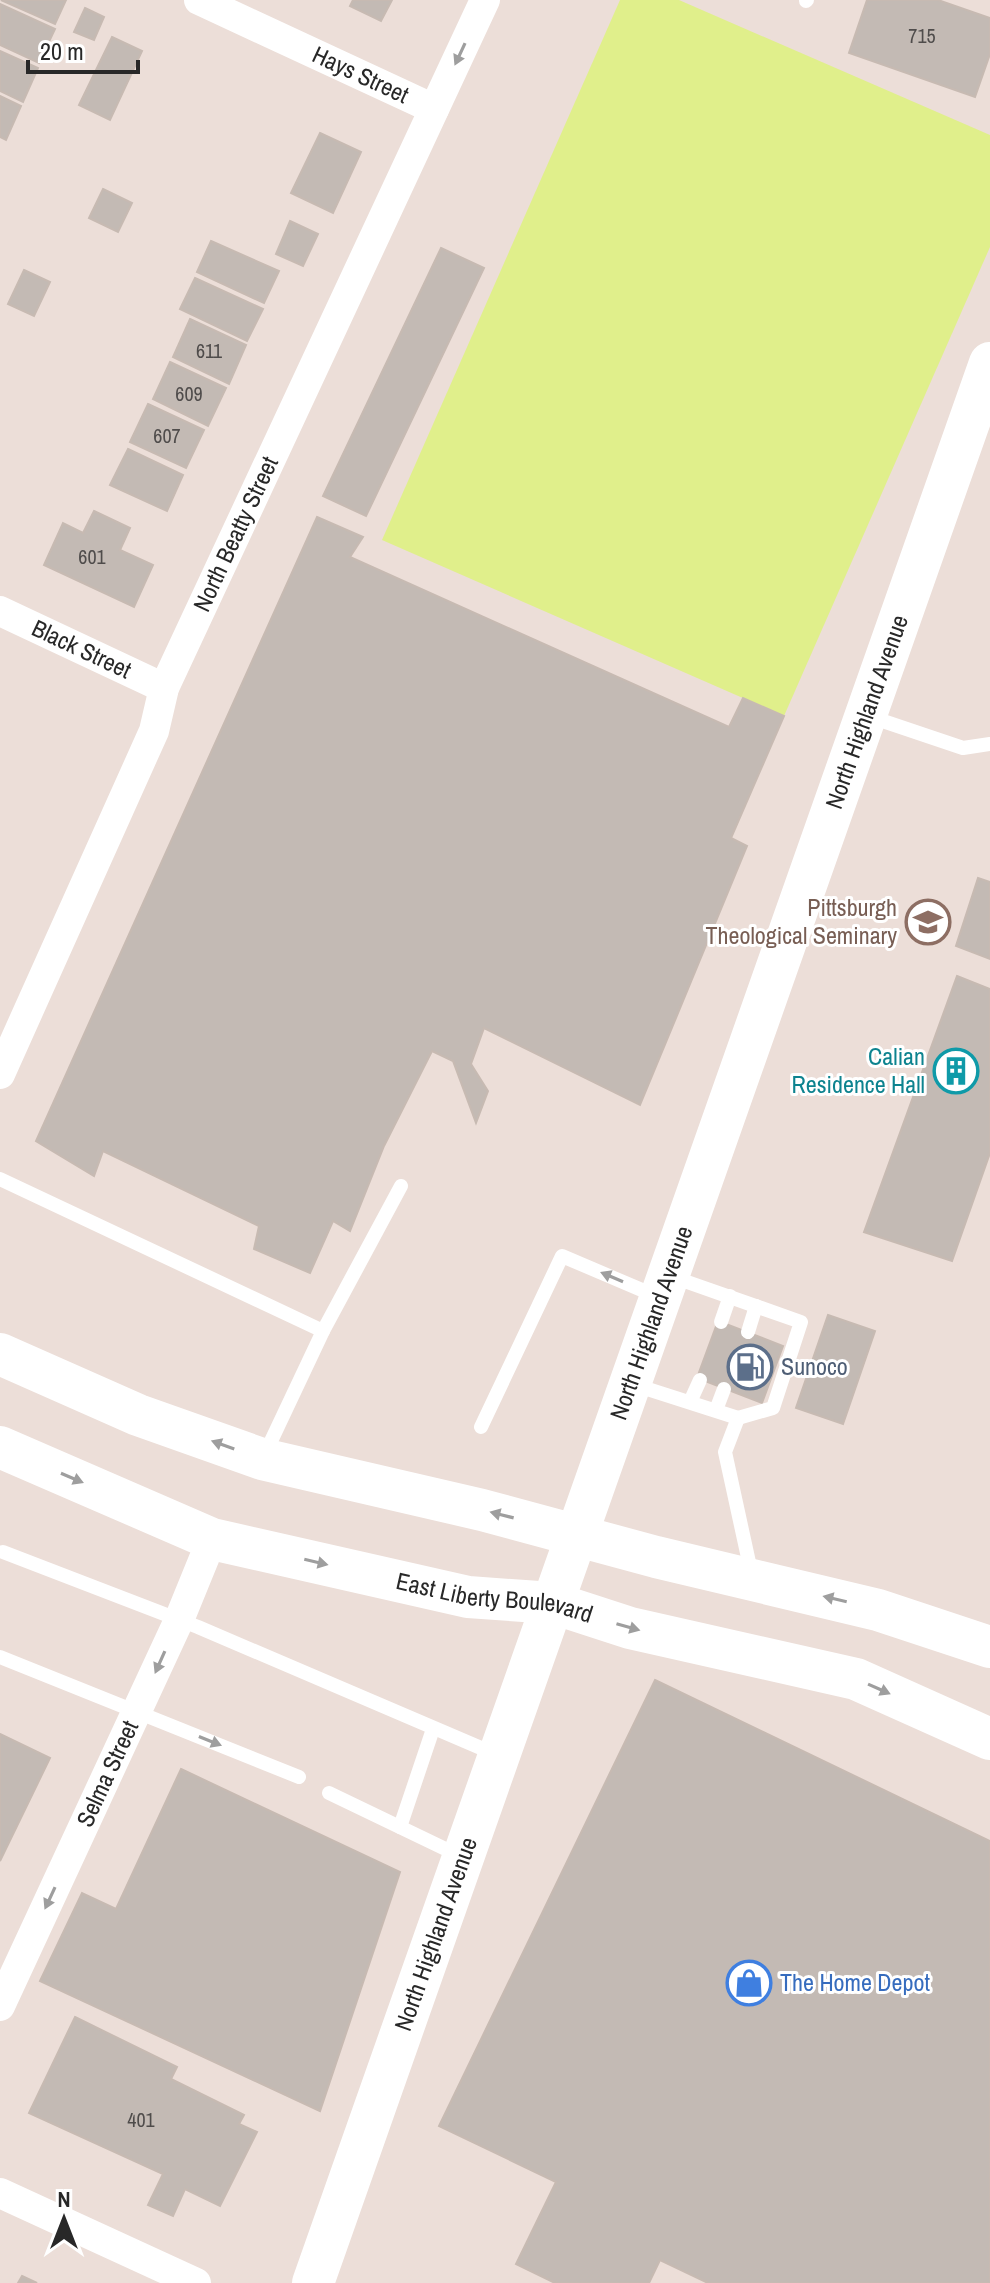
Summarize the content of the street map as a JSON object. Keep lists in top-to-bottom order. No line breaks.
{"streets":{"main road":["North Highland Avenue","East Liberty Boulevard"],"street":["Hays Street","North Beatty Street","Black Street","Selma Street"]},"crossings":[["Hays Street","North Beatty Street"],["North Beatty Street","Black Street"],["North Highland Avenue","East Liberty Boulevard"],["East Liberty Boulevard","Selma Street"]],"one_way":["Selma Street"],"places":{"school or university":["Pittsburgh Theological Seminary"],"building":["Calian Residence Hall"],"fuel station":["Sunoco"],"shop":["The Home Depot"]},"house_numbers":["715","611","609","607","601","401"],"scale_bar":"20 m","north":"top"}
